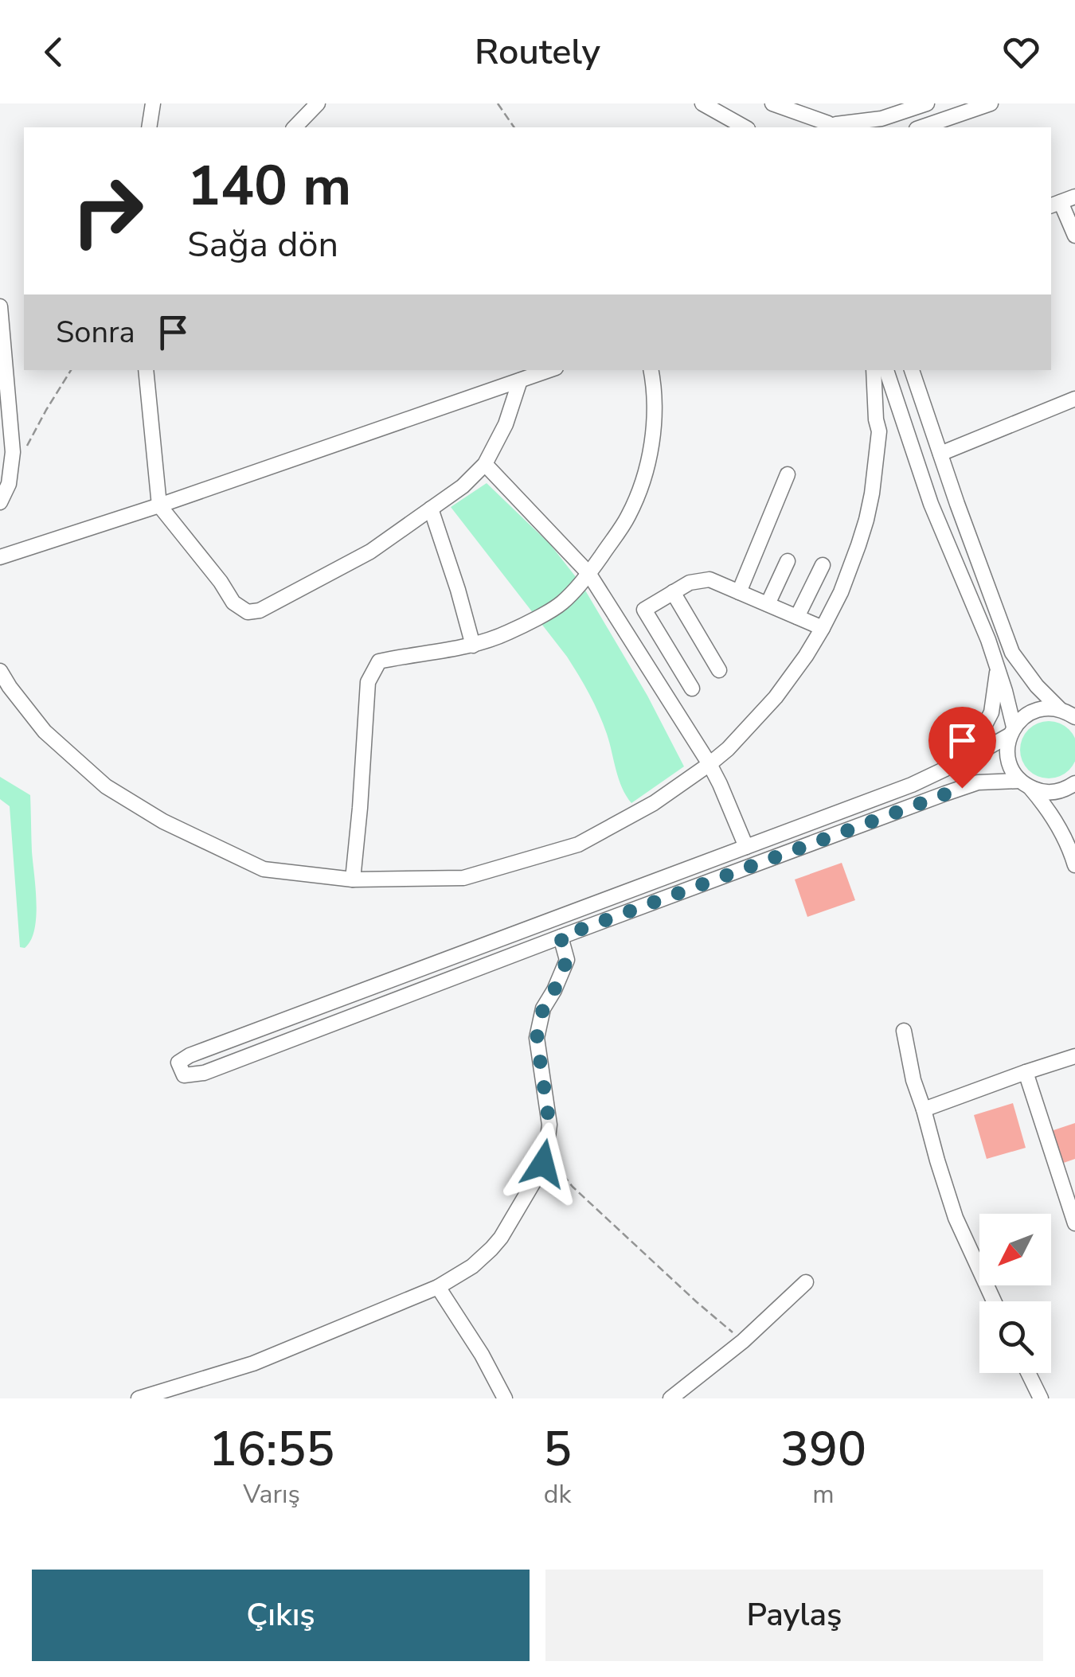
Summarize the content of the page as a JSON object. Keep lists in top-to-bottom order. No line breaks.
{"north":"bottom left","page":{"header":"Routely","turn":["140 m","Sağa dön"],"then":"Sonra","eta":["16:55","Varış","5","dk","390","m"],"buttons":["Çıkış","Paylaş"]}}
